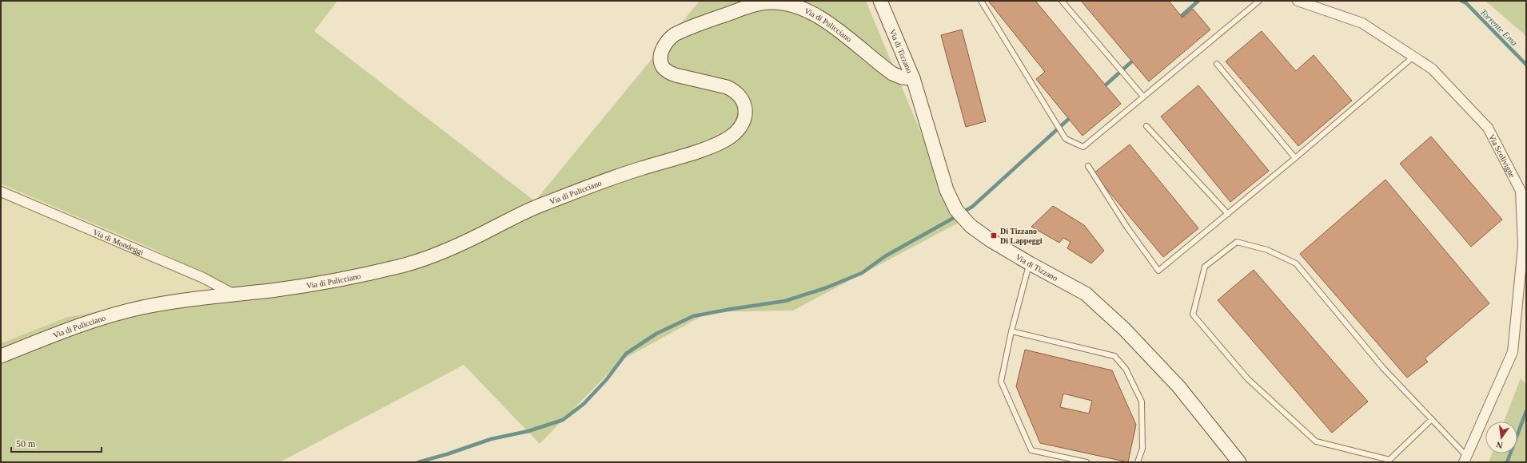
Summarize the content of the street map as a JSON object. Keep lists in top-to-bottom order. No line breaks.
{"streets":{"street":["Via di Pulicciano","Via di Tizzano","Via Scolivigne","Via di Mondeggi"]},"crossings":[["Via di Pulicciano","Via di Tizzano"],["Via di Pulicciano","Via di Mondeggi"]],"water":["Torrente Ema"],"places":{"transit":["Di Tizzano Di Lappeggi"]},"scale_bar":"50 m","north":"bottom"}
